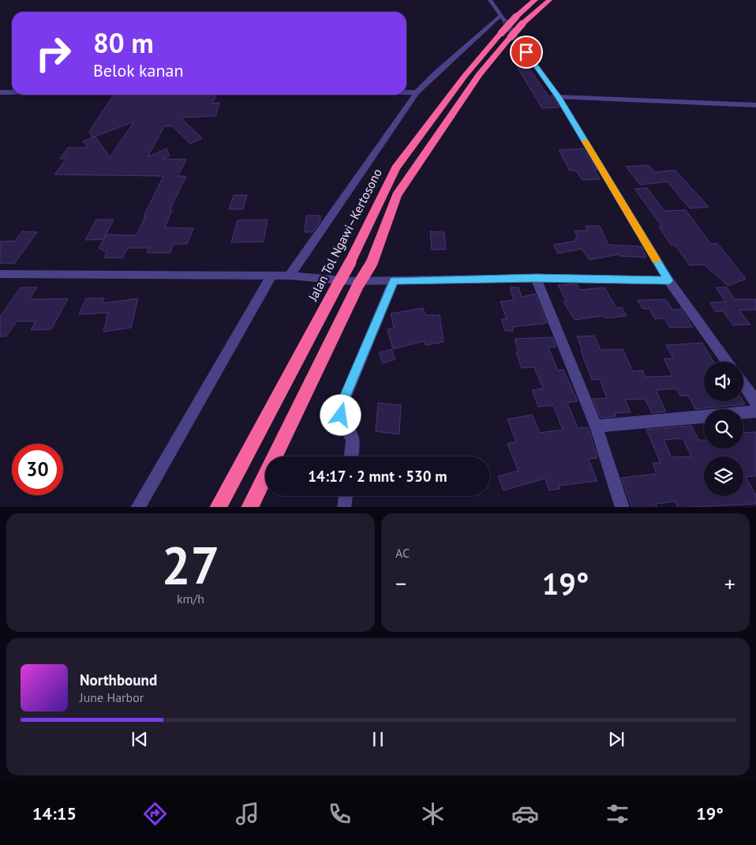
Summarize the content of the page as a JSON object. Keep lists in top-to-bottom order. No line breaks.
{"streets":{"highway":["Jalan Tol Ngawi–Kertosono"]},"page":{"turn":["80 m","Belok kanan"],"limit":"30","trip":"14:17 · 2 mnt · 530 m","tile":[["27","km/h"],"AC"],"heat":["−","19°","+"],"song":["Northbound","June Harbor"],"tabs":["14:15","19°"]}}
